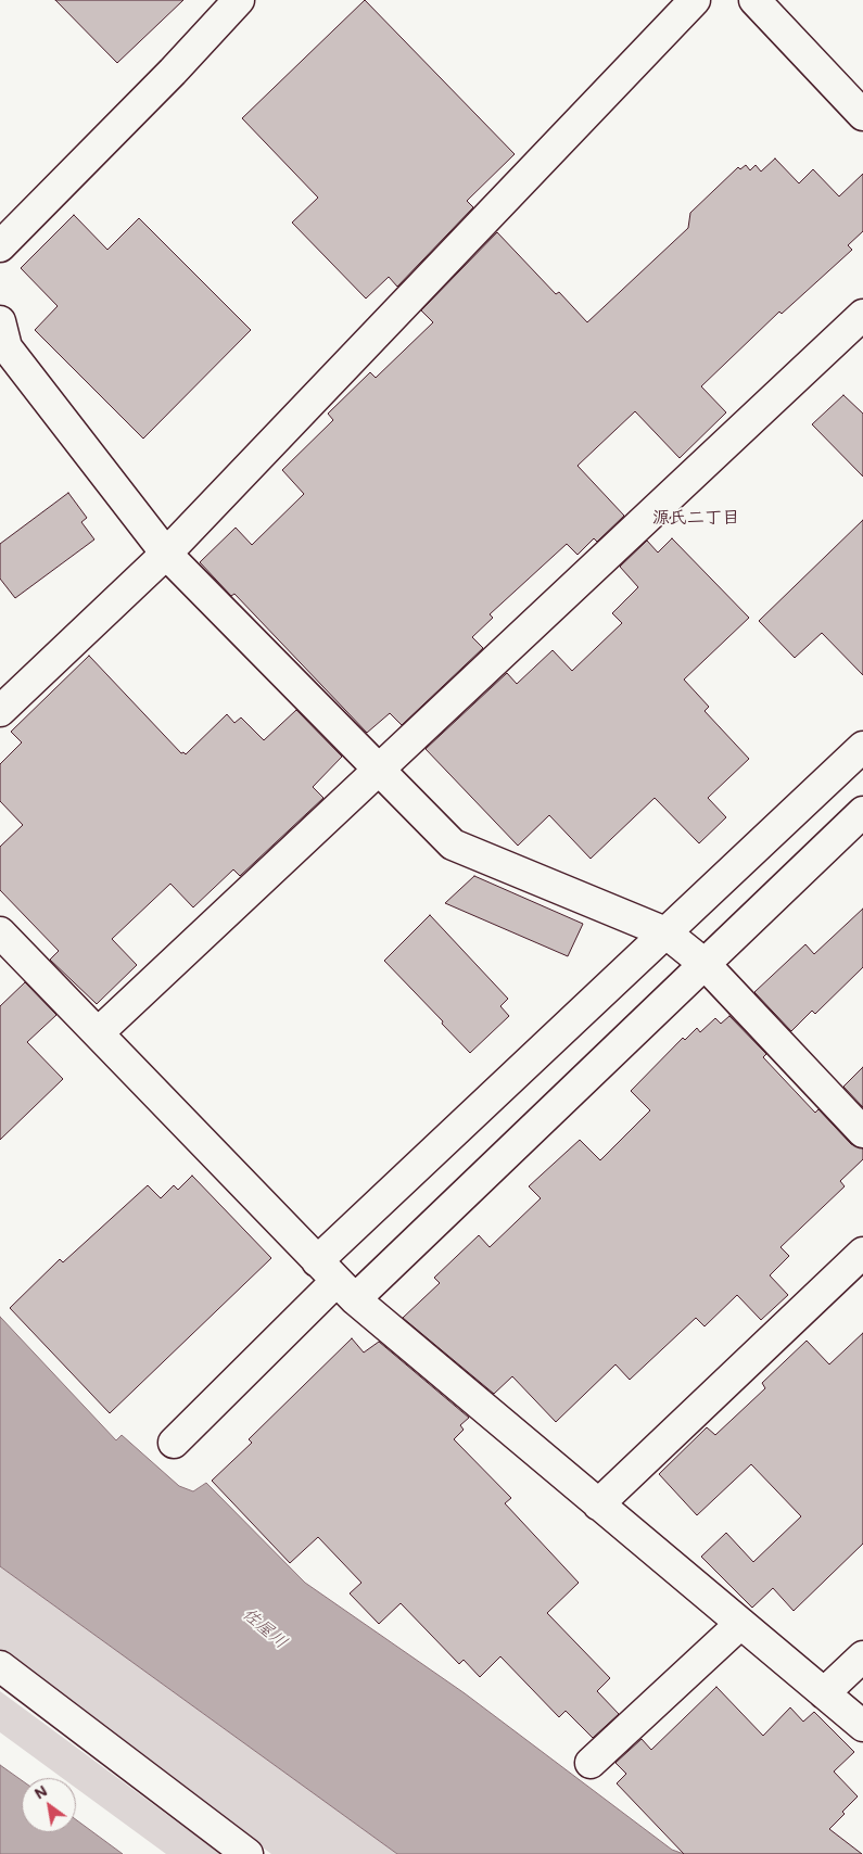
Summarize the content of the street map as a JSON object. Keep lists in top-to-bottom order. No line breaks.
{"districts":["源氏二丁目"],"water":["佐屋川"],"north":"top left"}
